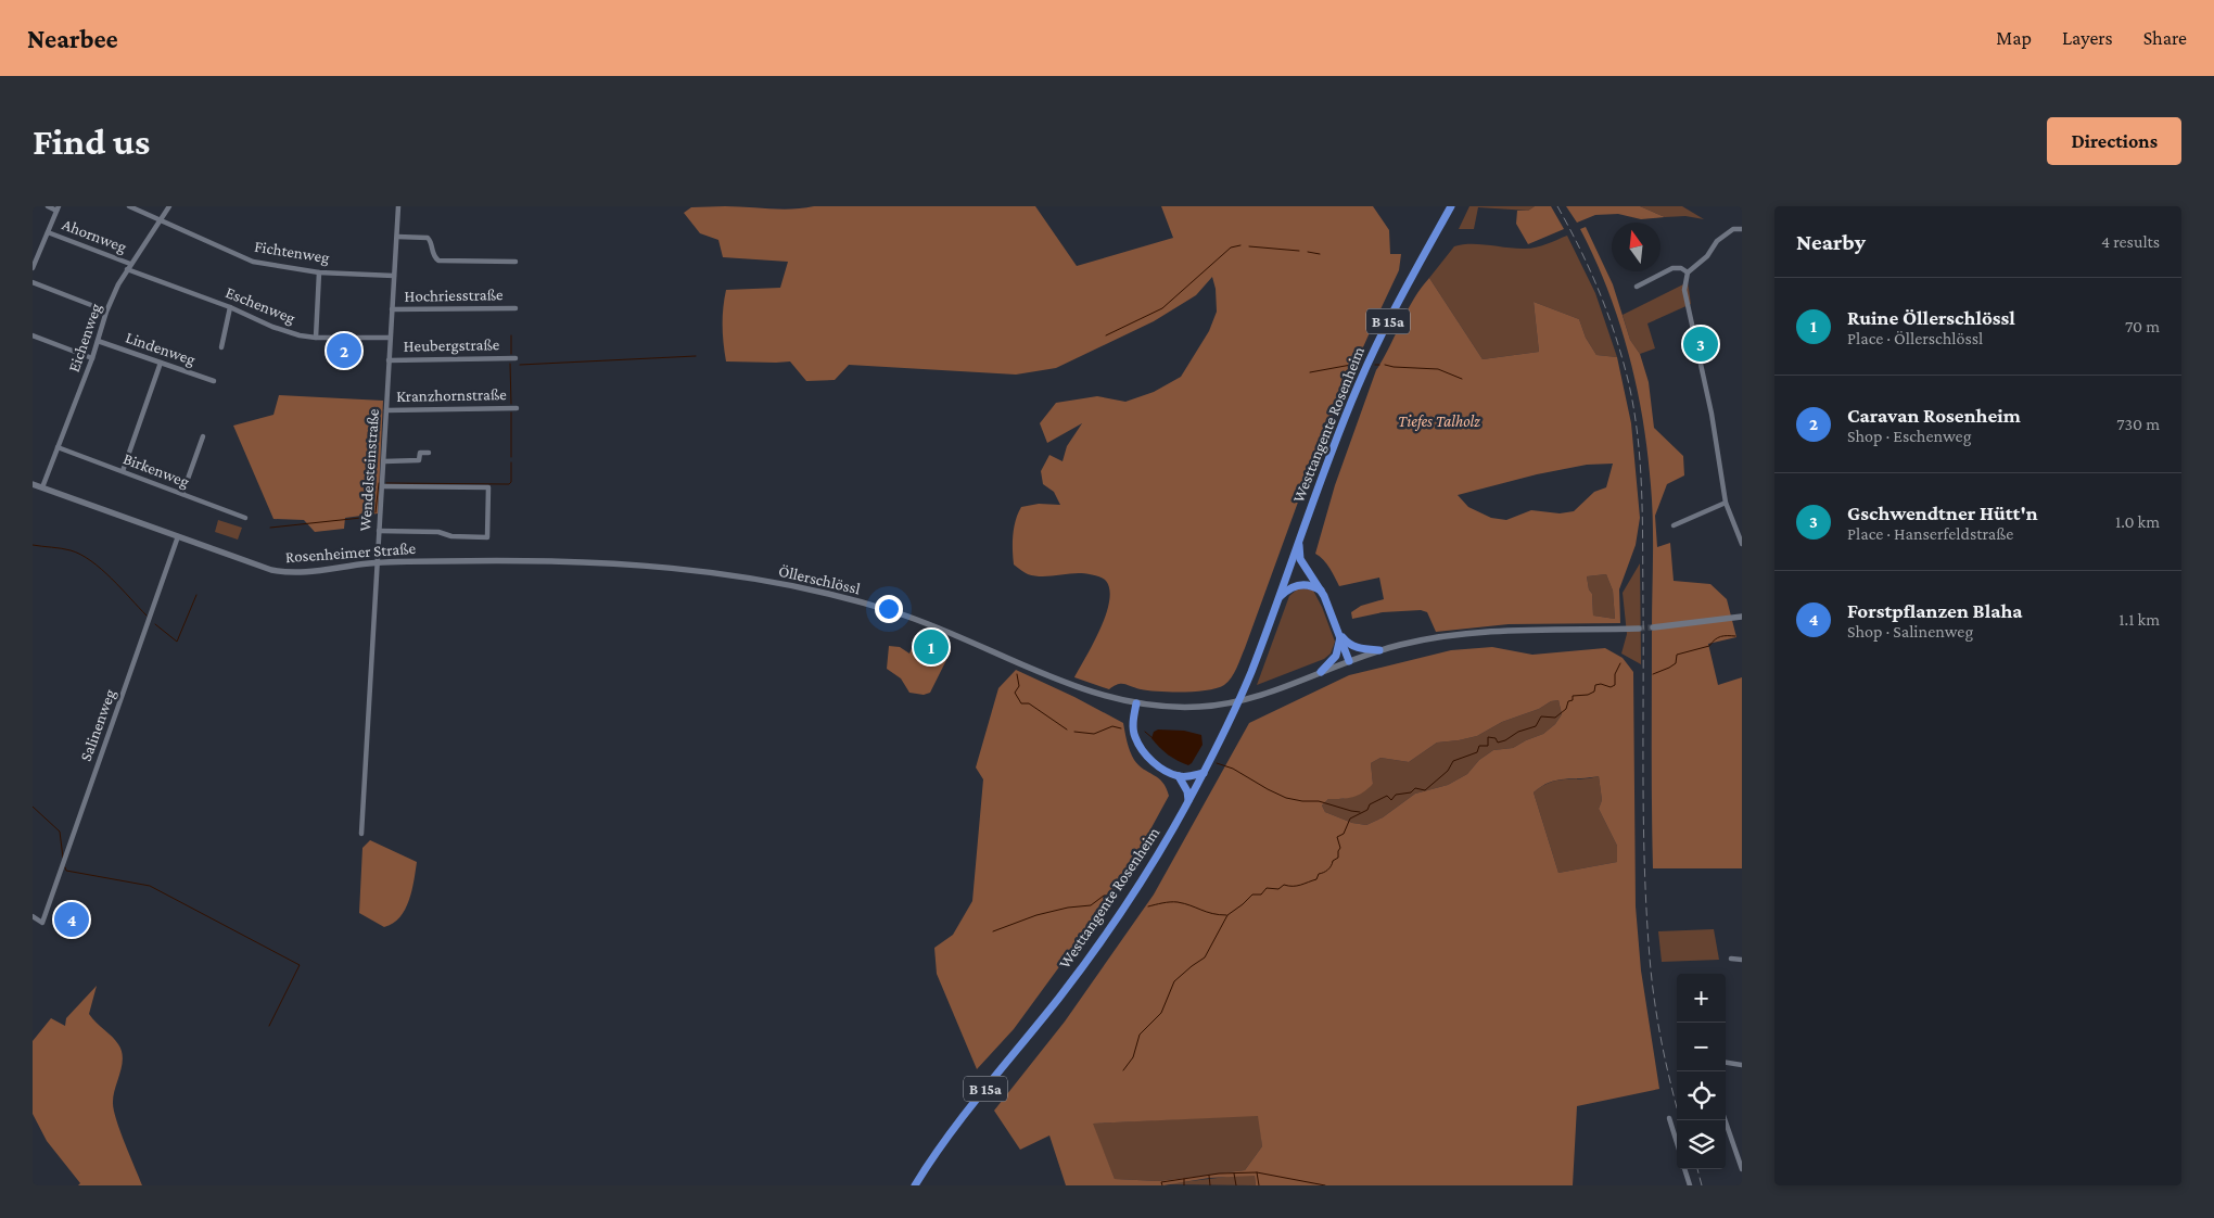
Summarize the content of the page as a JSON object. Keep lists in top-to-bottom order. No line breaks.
{"streets":{"highway":["B 15a","Westtangente Rosenheim"],"street":["Ahornweg","Fichtenweg","Hochriesstraße","Eschenweg","Eichenweg","Heubergstraße","Lindenweg","Kranzhornstraße","Birkenweg","Wendelsteinstraße","Rosenheimer Straße","Öllerschlössl","Salinenweg"]},"crossings":[["Ahornweg","Eschenweg"],["Ahornweg","Eichenweg"],["Fichtenweg","Eichenweg"],["Fichtenweg","Wendelsteinstraße"],["Hochriesstraße","Wendelsteinstraße"],["Eschenweg","Eichenweg"],["Eschenweg","Wendelsteinstraße"],["B 15a","Westtangente Rosenheim"],["Eichenweg","Lindenweg"],["Eichenweg","Birkenweg"],["Eichenweg","Rosenheimer Straße"],["Heubergstraße","Wendelsteinstraße"],["Kranzhornstraße","Wendelsteinstraße"],["Wendelsteinstraße","Rosenheimer Straße"],["Rosenheimer Straße","Öllerschlössl"],["Rosenheimer Straße","Salinenweg"]],"parks":["Tiefes Talholz"],"north":"top","page":{"header":"Nearbee","nav":["Map","Layers","Share"],"buttons":"Directions","title":"Find us","heading":["Nearby","4 results"],"list":[{"mark":"1","name":"Ruine Öllerschlössl","note":"Place · Öllerschlössl","value":"70 m"},{"mark":"2","name":"Caravan Rosenheim","note":"Shop · Eschenweg","value":"730 m"},{"mark":"3","name":"Gschwendtner Hütt'n","note":"Place · Hanserfeldstraße","value":"1.0 km"},{"mark":"4","name":"Forstpflanzen Blaha","note":"Shop · Salinenweg","value":"1.1 km"}],"pins":["3","2","1","4"],"map_buttons":["+","−"]}}
